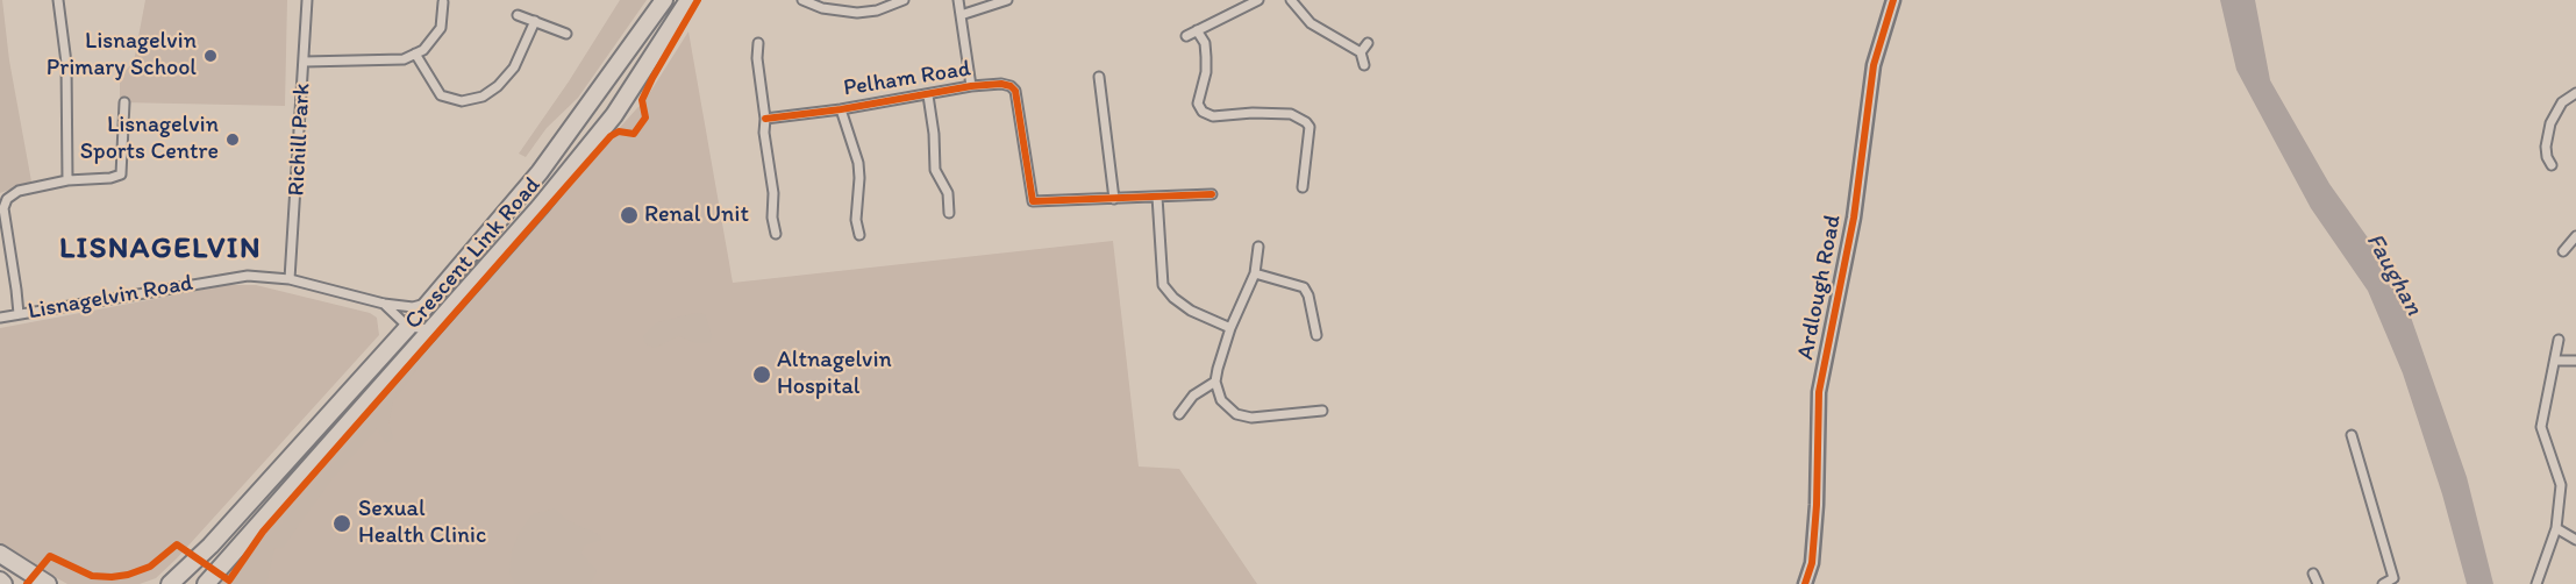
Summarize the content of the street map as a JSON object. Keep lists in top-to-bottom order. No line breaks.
{"streets":{"highway":["Crescent Link Road"],"street":["Pelham Road","Richill Park","Ardlough Road","Lisnagelvin Road"]},"crossings":[["Richill Park","Lisnagelvin Road"],["Crescent Link Road","Lisnagelvin Road"]],"districts":["LISNAGELVIN"],"water":["Faughan"],"places":["Lisnagelvin Primary School","Lisnagelvin Sports Centre","Renal Unit","Altnagelvin Hospital","Sexual Health Clinic"]}
